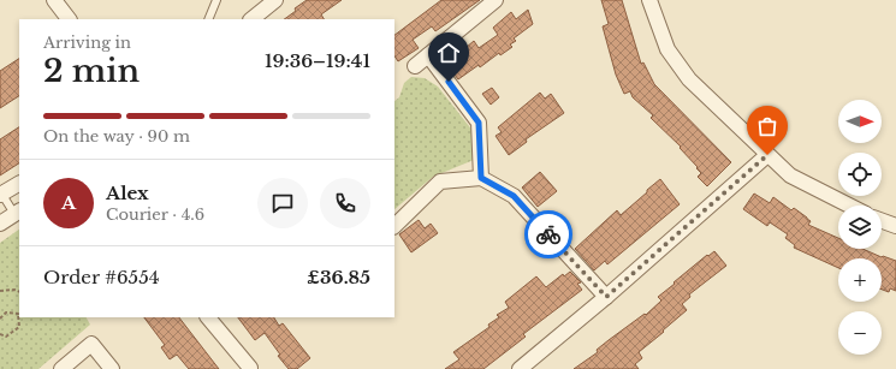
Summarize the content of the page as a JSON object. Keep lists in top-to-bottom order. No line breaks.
{"north":"right","page":{"heading":["2 min","Arriving in","19:36–19:41"],"panel":["Alex","Courier · 4.6","Order #6554","£36.85"],"map_buttons":["+","−"],"bar":"On the way · 90 m","round":"A"}}
